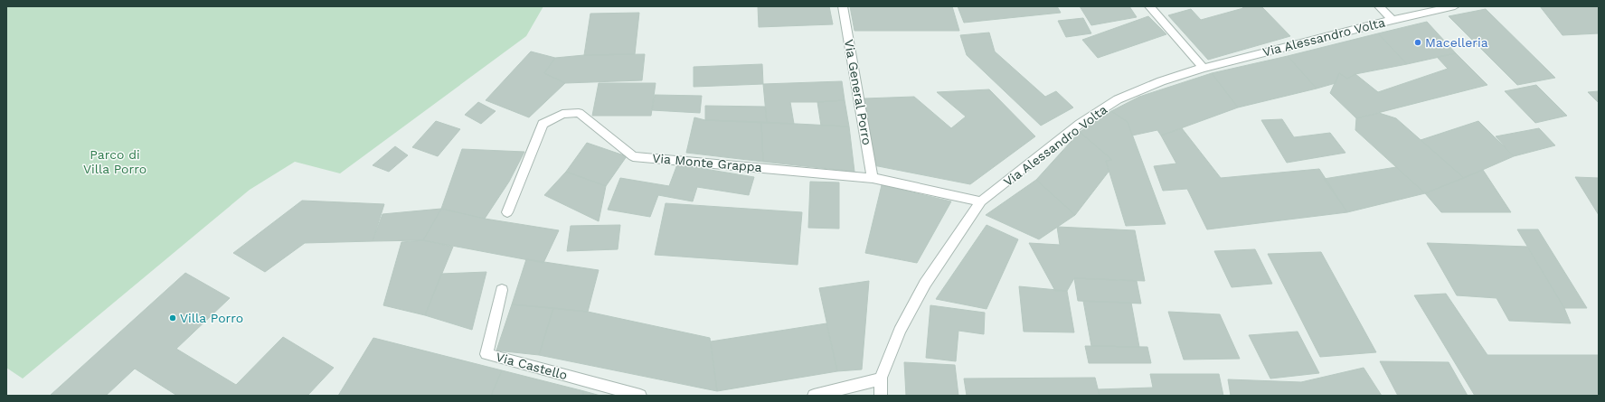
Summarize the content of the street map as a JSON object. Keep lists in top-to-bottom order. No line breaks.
{"streets":{"street":["Via Alessandro Volta","Via General Porro","Via Monte Grappa","Via Castello"]},"crossings":[["Via Alessandro Volta","Via Monte Grappa"],["Via General Porro","Via Monte Grappa"]],"parks":["Parco di Villa Porro"],"places":["Macelleria","Villa Porro"]}
